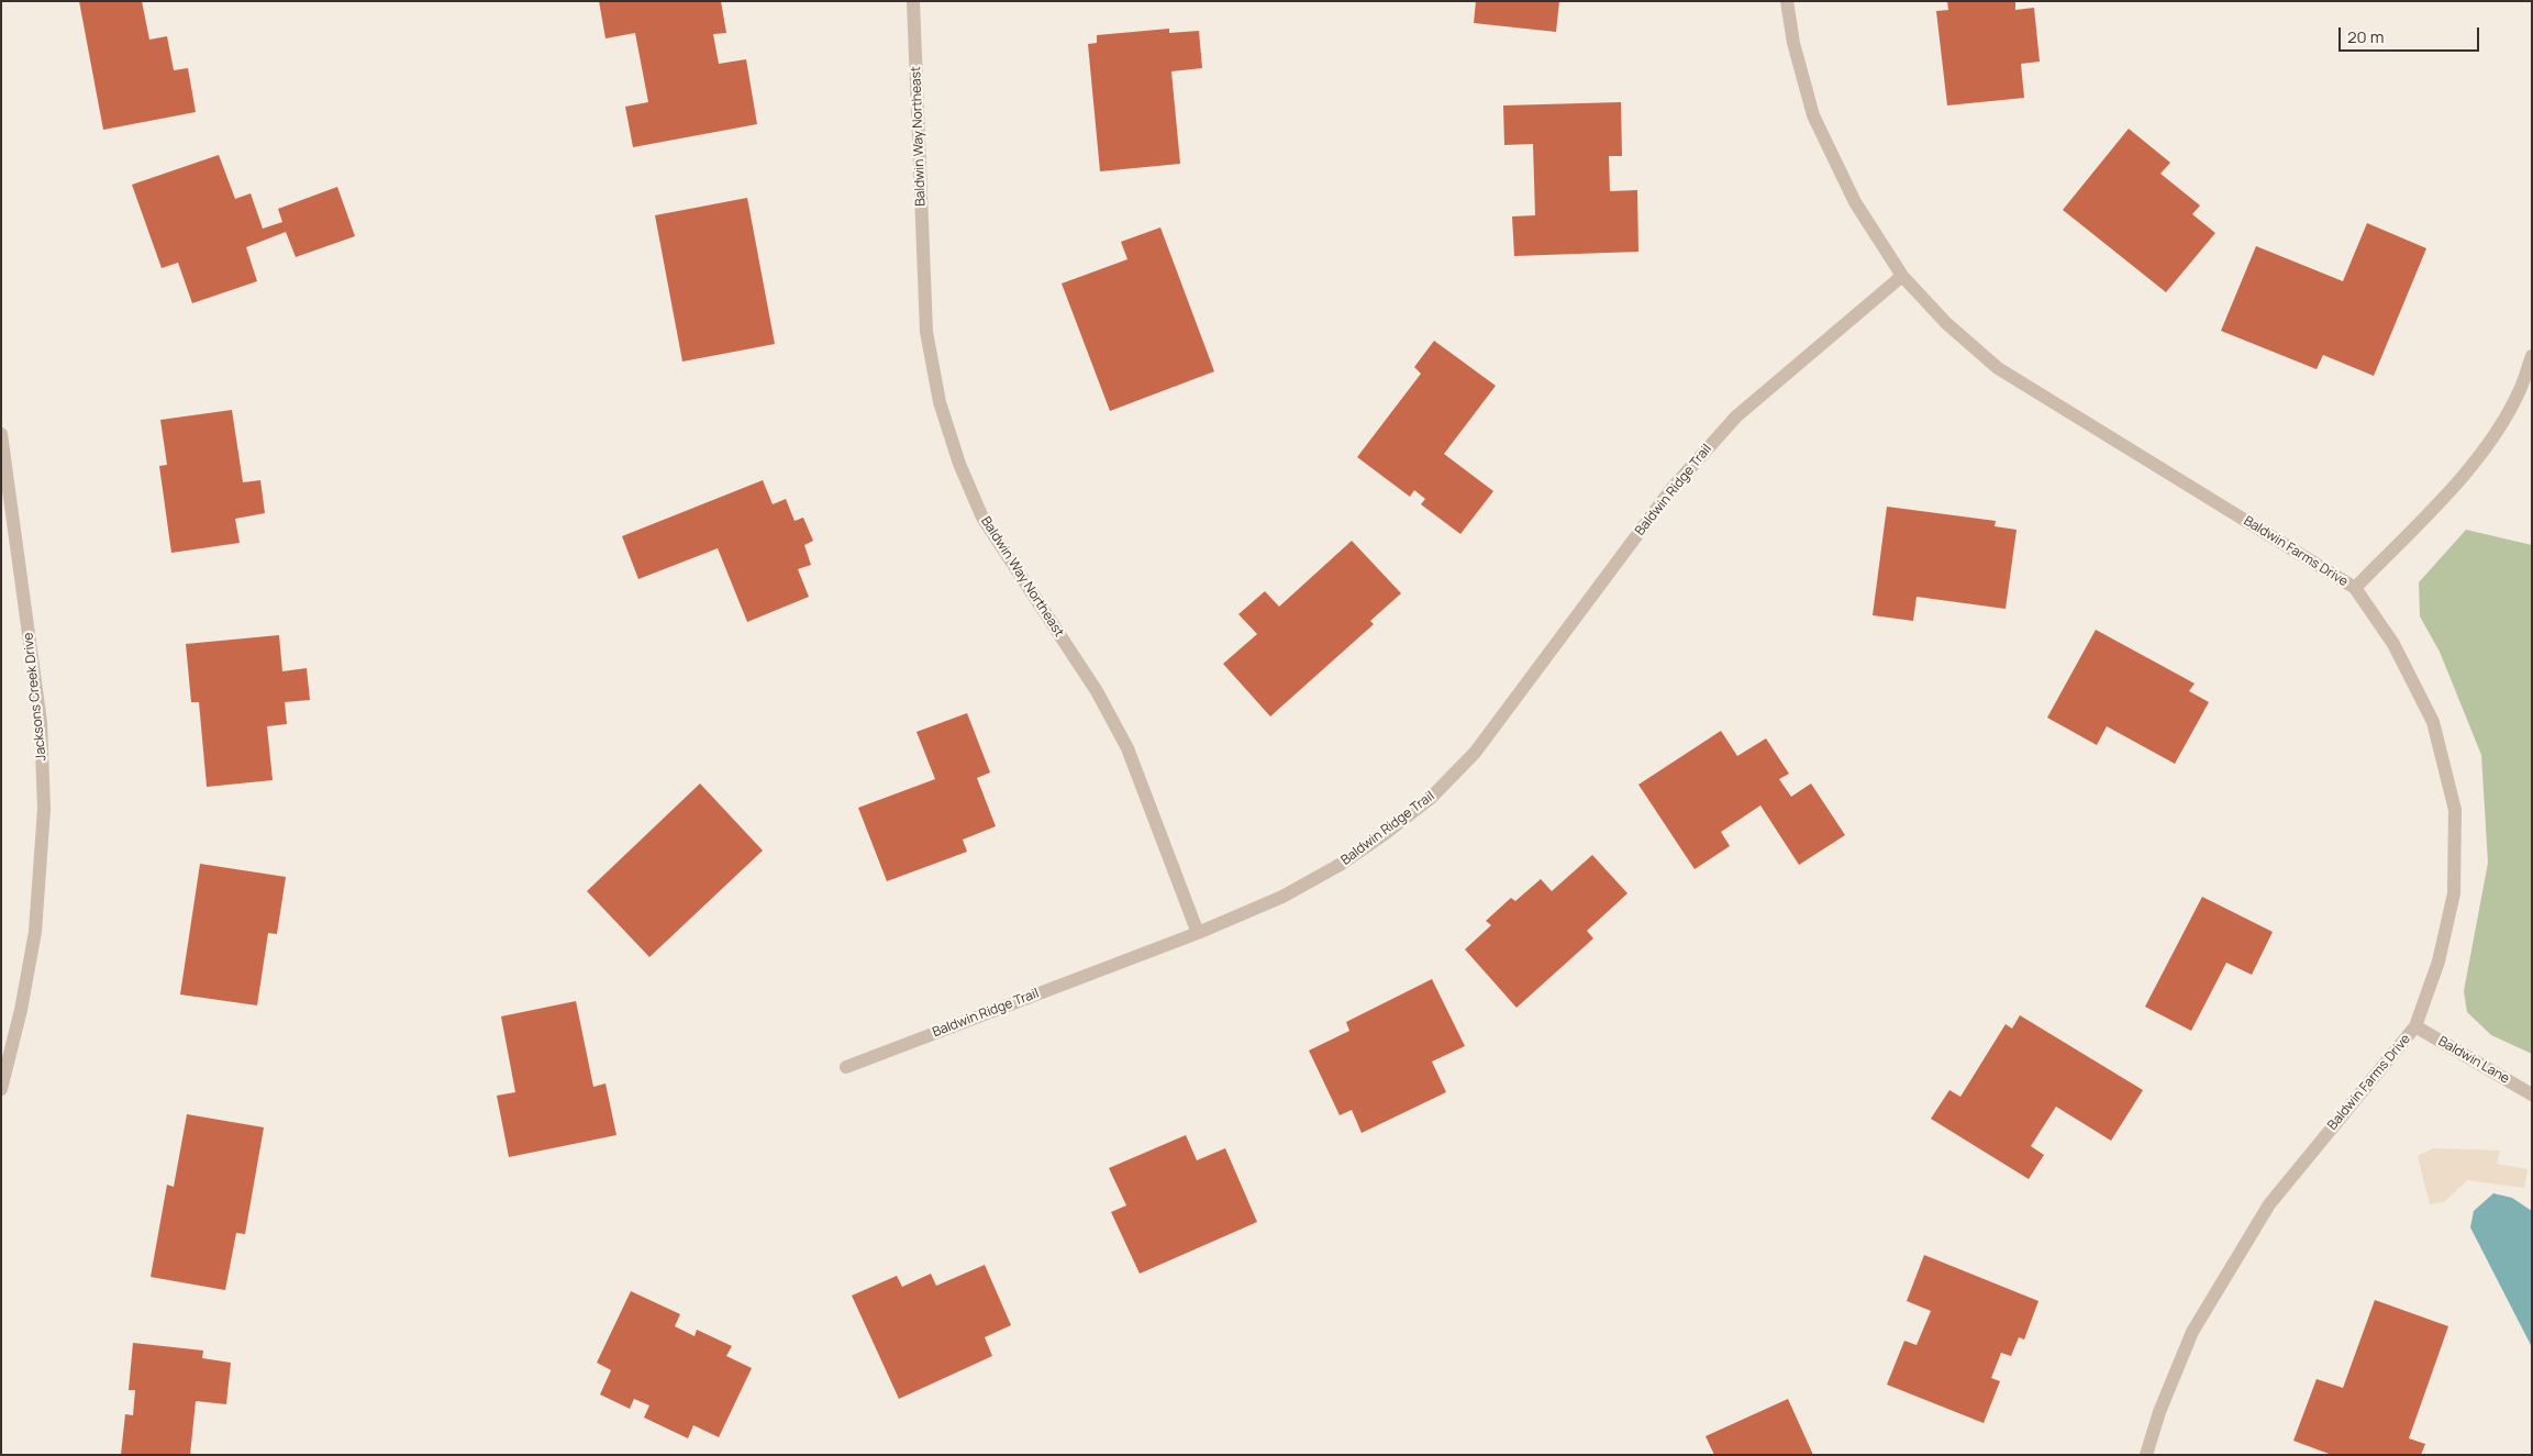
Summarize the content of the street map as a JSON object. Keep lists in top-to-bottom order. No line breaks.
{"streets":{"street":["Baldwin Way Northeast","Baldwin Ridge Trail","Baldwin Farms Drive","Jacksons Creek Drive","Baldwin Lane"]},"crossings":[["Baldwin Way Northeast","Baldwin Ridge Trail"],["Baldwin Ridge Trail","Baldwin Farms Drive"],["Baldwin Farms Drive","Baldwin Lane"]],"scale_bar":"20 m"}
